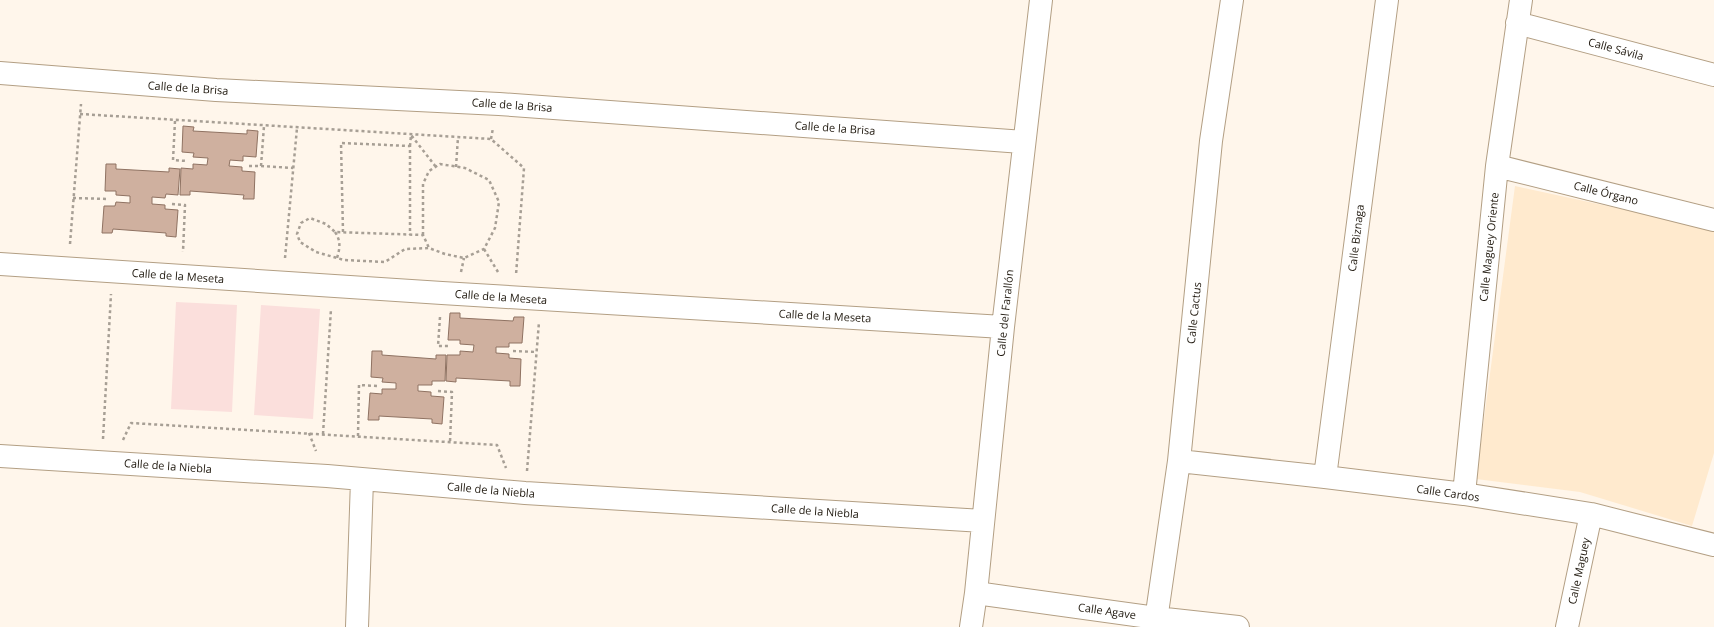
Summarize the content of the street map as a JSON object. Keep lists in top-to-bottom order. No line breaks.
{"streets":{"street":["Calle Sávila","Calle de la Brisa","Calle Órgano","Calle Biznaga","Calle Maguey Oriente","Calle de la Meseta","Calle del Farallón","Calle Cactus","Calle de la Niebla","Calle Cardos","Calle Maguey","Calle Agave"]},"crossings":[["Calle Sávila","Calle Maguey Oriente"],["Calle de la Brisa","Calle del Farallón"],["Calle Órgano","Calle Maguey Oriente"],["Calle Biznaga","Calle Cardos"],["Calle Maguey Oriente","Calle Cardos"],["Calle de la Meseta","Calle del Farallón"],["Calle del Farallón","Calle de la Niebla"],["Calle del Farallón","Calle Agave"],["Calle Cactus","Calle Cardos"],["Calle Cactus","Calle Agave"],["Calle Cardos","Calle Maguey"]]}
